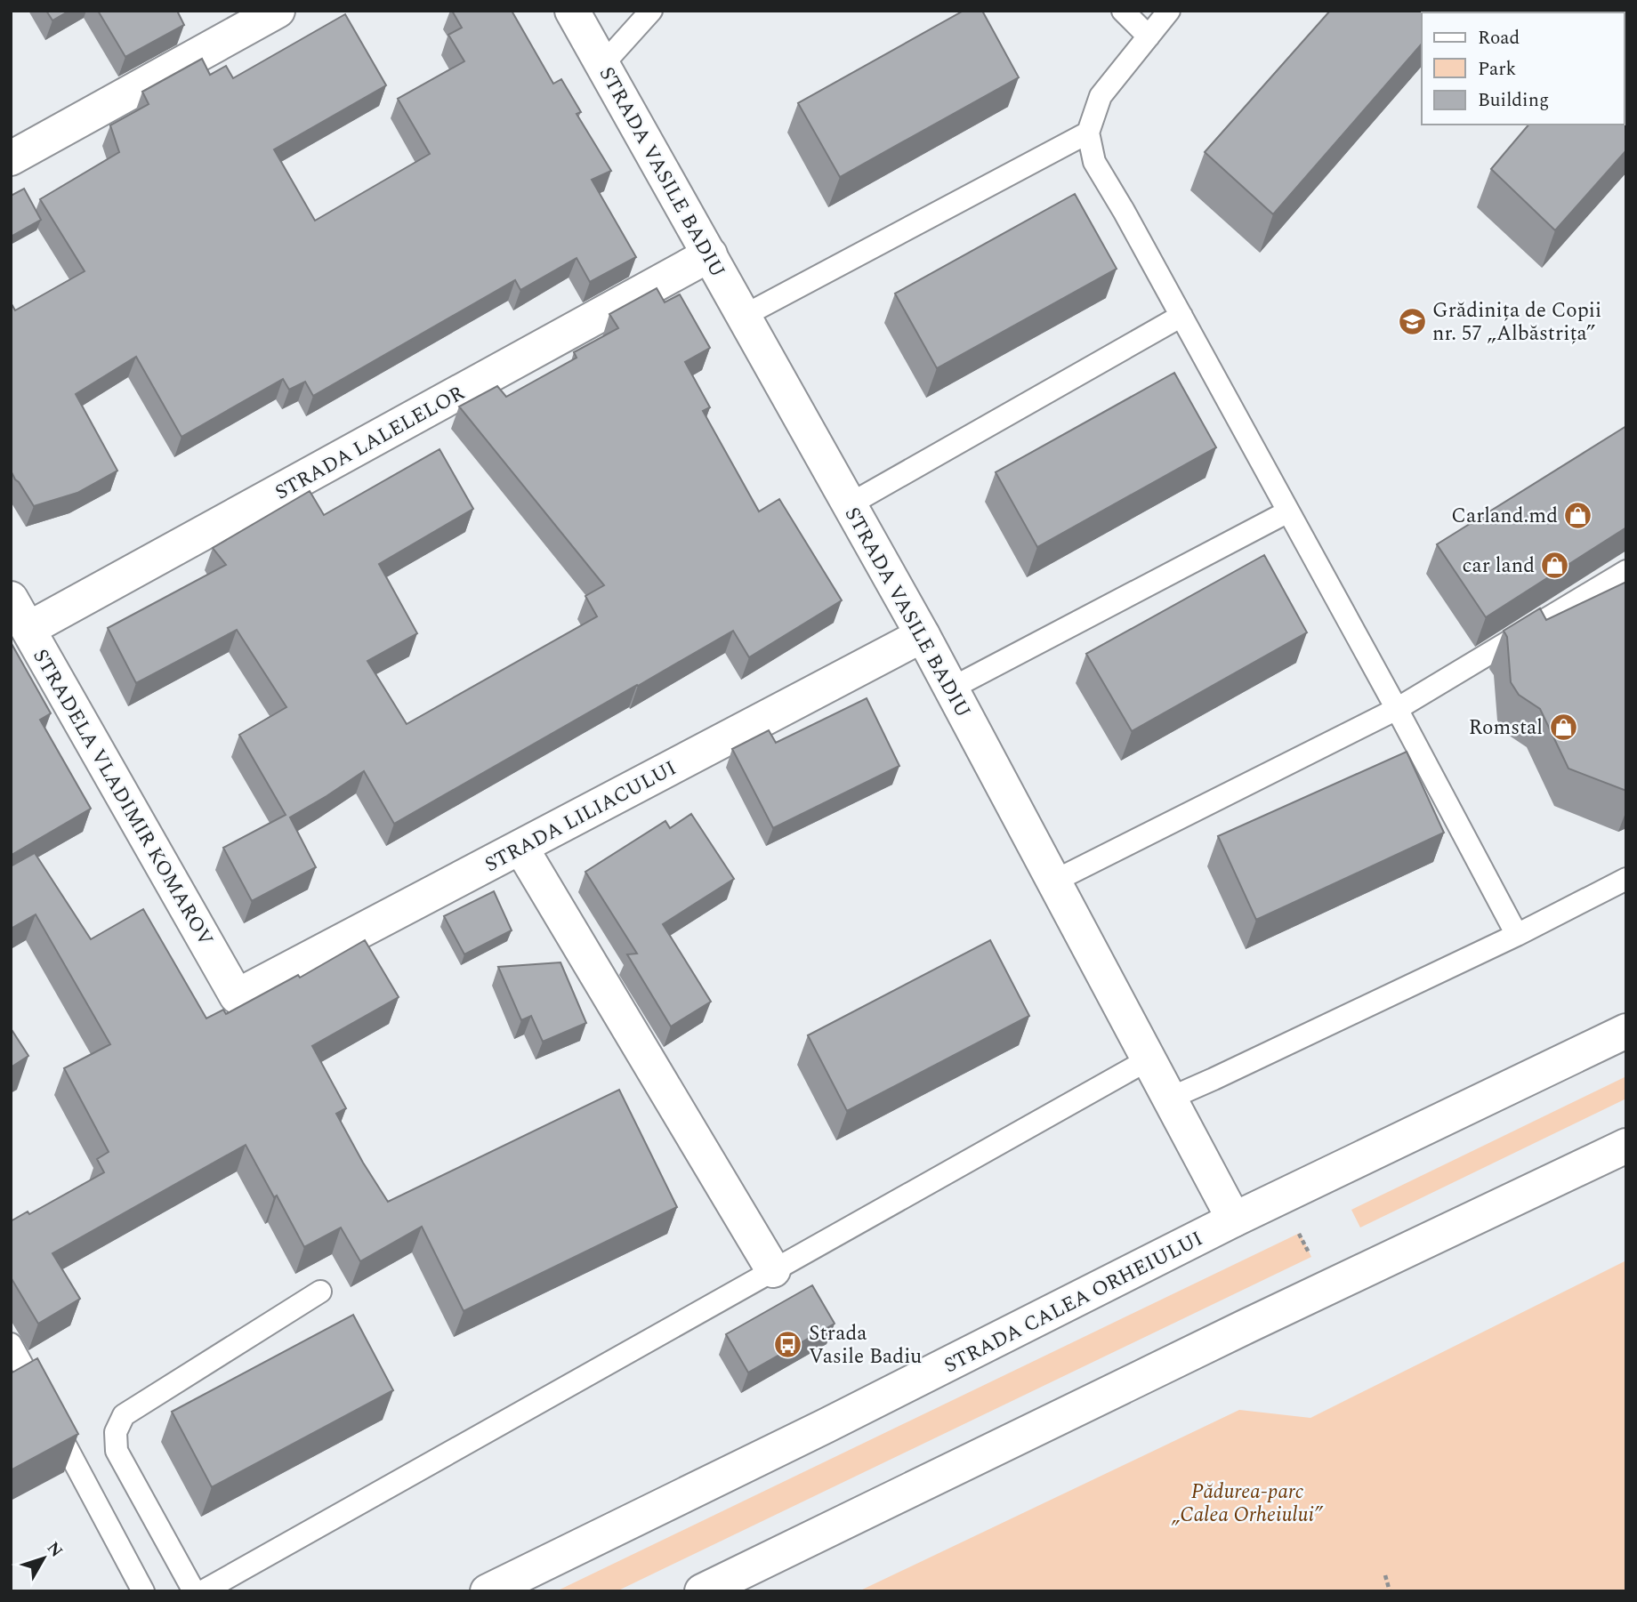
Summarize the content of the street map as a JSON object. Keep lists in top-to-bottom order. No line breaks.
{"streets":{"main road":["STRADA VASILE BADIU","STRADA LALELELOR","STRADELA VLADIMIR KOMAROV","STRADA LILIACULUI","STRADA CALEA ORHEIULUI"]},"crossings":[["STRADA VASILE BADIU","STRADA LALELELOR"],["STRADA VASILE BADIU","STRADA LILIACULUI"],["STRADA VASILE BADIU","STRADA CALEA ORHEIULUI"],["STRADA LALELELOR","STRADELA VLADIMIR KOMAROV"],["STRADELA VLADIMIR KOMAROV","STRADA LILIACULUI"]],"parks":["Pădurea-parc „Calea Orheiului”"],"places":{"school or university":["Grădinița de Copii nr. 57 „Albăstrița”"],"shop":["Carland.md","car land","Romstal"],"bus stop":["Strada Vasile Badiu"]},"legend":["Road","Park","Building"],"north":"top right"}
